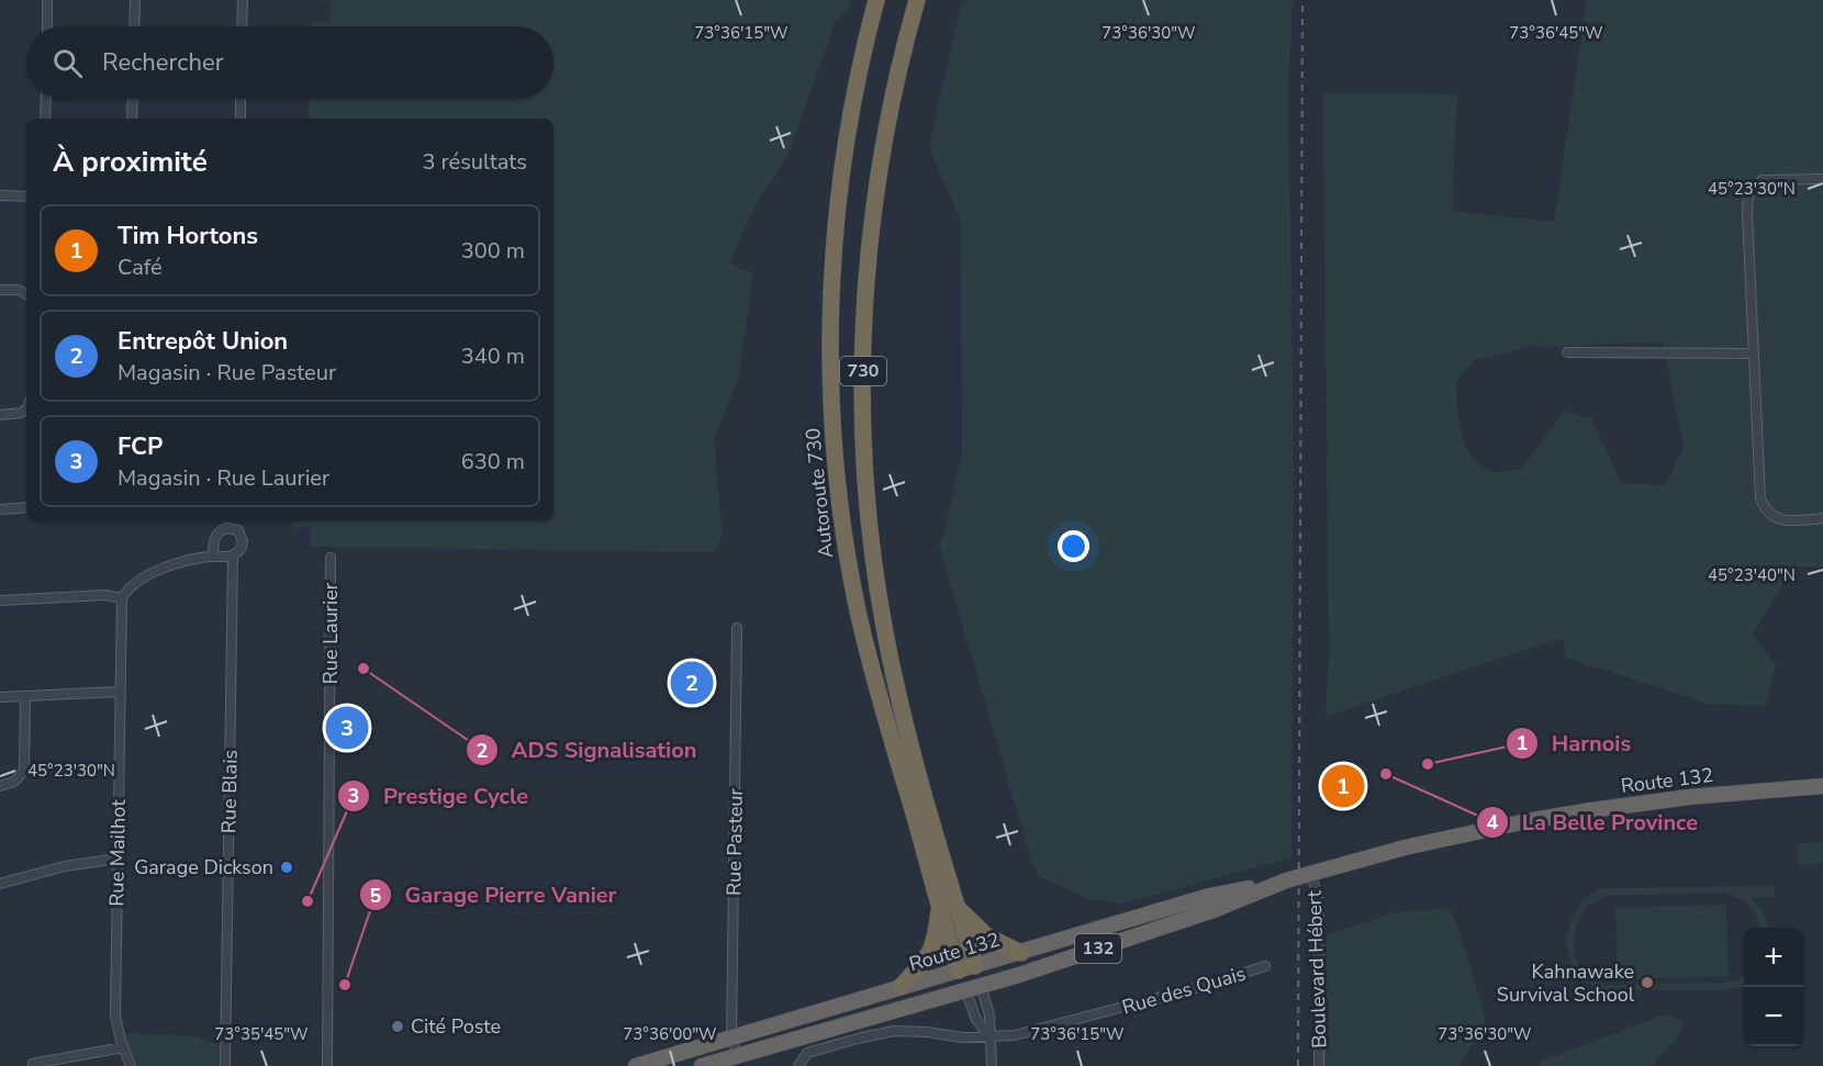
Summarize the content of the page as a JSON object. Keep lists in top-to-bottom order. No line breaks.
{"streets":{"highway":["730","Autoroute 730","Route 132","132"],"street":["Rue Laurier","Rue Blais","Rue Pasteur","Rue Mailhot","Boulevard Hébert","Rue des Quais"]},"crossings":[["730","Autoroute 730"],["730","Route 132"],["Autoroute 730","Route 132"],["Route 132","Rue Pasteur"],["Route 132","Boulevard Hébert"]],"places":["ADS Signalisation","Harnois","La Belle Province","Garage Dickson","Prestige Cycle","Kahnawake Survival School","Garage Pierre Vanier","Cité Poste"],"page":{"search":"Rechercher","heading":["À proximité","3 résultats"],"list":[{"mark":"1","name":"Tim Hortons","note":"Café","value":"300 m"},{"mark":"2","name":"Entrepôt Union","note":"Magasin · Rue Pasteur","value":"340 m"},{"mark":"3","name":"FCP","note":"Magasin · Rue Laurier","value":"630 m"}],"pins":["2","3","1"],"map_buttons":["+","−"]},"coordinates":["73°36'15\"W","73°36'30\"W","73°36'45\"W","45°23'30\"N","45°23'40\"N","73°35'45\"W","73°36'00\"W"]}
